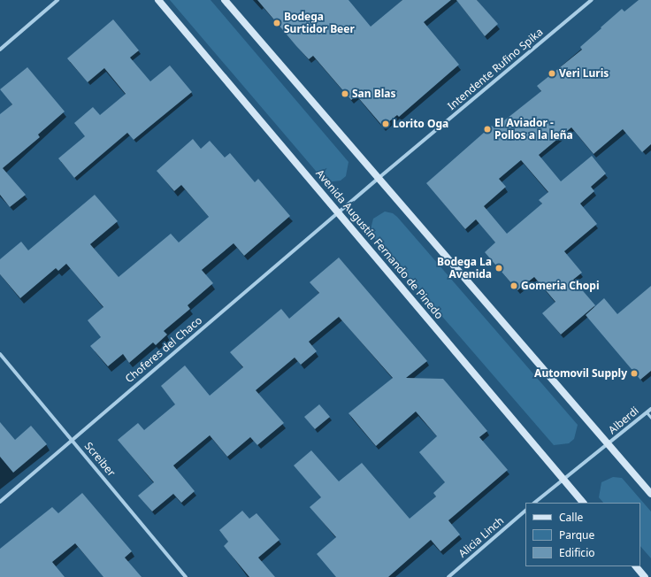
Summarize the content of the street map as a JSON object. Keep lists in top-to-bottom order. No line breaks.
{"streets":{"street":["Intendente Rufino Spika","Avenida Augustín Fernando de Pinedo","Choferes del Chaco","Alberdi","Screiber","Alicia Linch"]},"crossings":[["Intendente Rufino Spika","Avenida Augustín Fernando de Pinedo"],["Intendente Rufino Spika","Choferes del Chaco"],["Avenida Augustín Fernando de Pinedo","Choferes del Chaco"],["Avenida Augustín Fernando de Pinedo","Alberdi"],["Choferes del Chaco","Screiber"]],"places":["Bodega Surtidor Beer","Veri Luris","San Blas","Lorito Oga","El Aviador - Pollos a la leña","Bodega La Avenida","Gomeria Chopi","Automovil Supply"],"legend":["Calle","Parque","Edificio"]}
